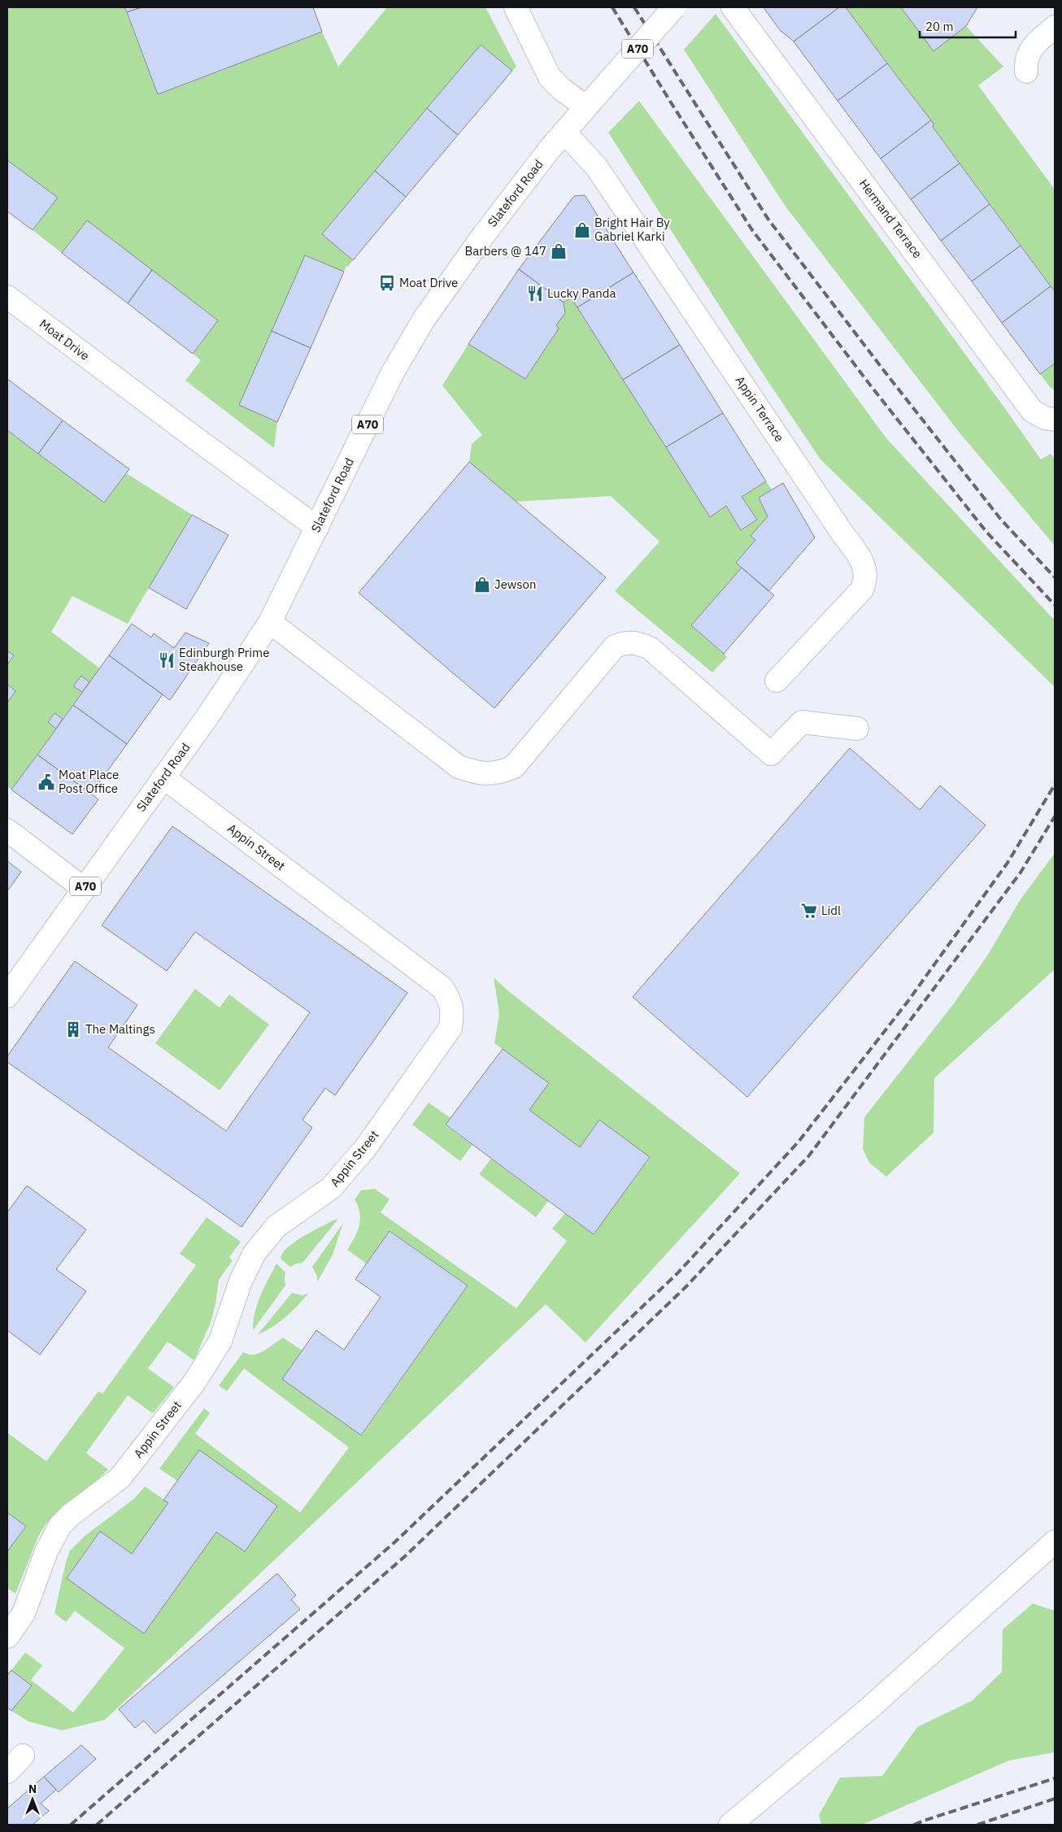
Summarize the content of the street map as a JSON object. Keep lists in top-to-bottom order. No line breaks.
{"streets":{"street":["A70","Slateford Road","Hermand Terrace","Moat Drive","Appin Terrace","Appin Street"]},"crossings":[["Slateford Road","Moat Drive"],["Slateford Road","Appin Terrace"],["Slateford Road","Appin Street"]],"places":{"shop":["Bright Hair By Gabriel Karki","Barbers @ 147","Jewson"],"bus stop":["Moat Drive"],"restaurant":["Lucky Panda","Edinburgh Prime Steakhouse"],"public building":["Moat Place Post Office"],"supermarket":["Lidl"],"building":["The Maltings"]},"scale_bar":"20 m","north":"top"}
